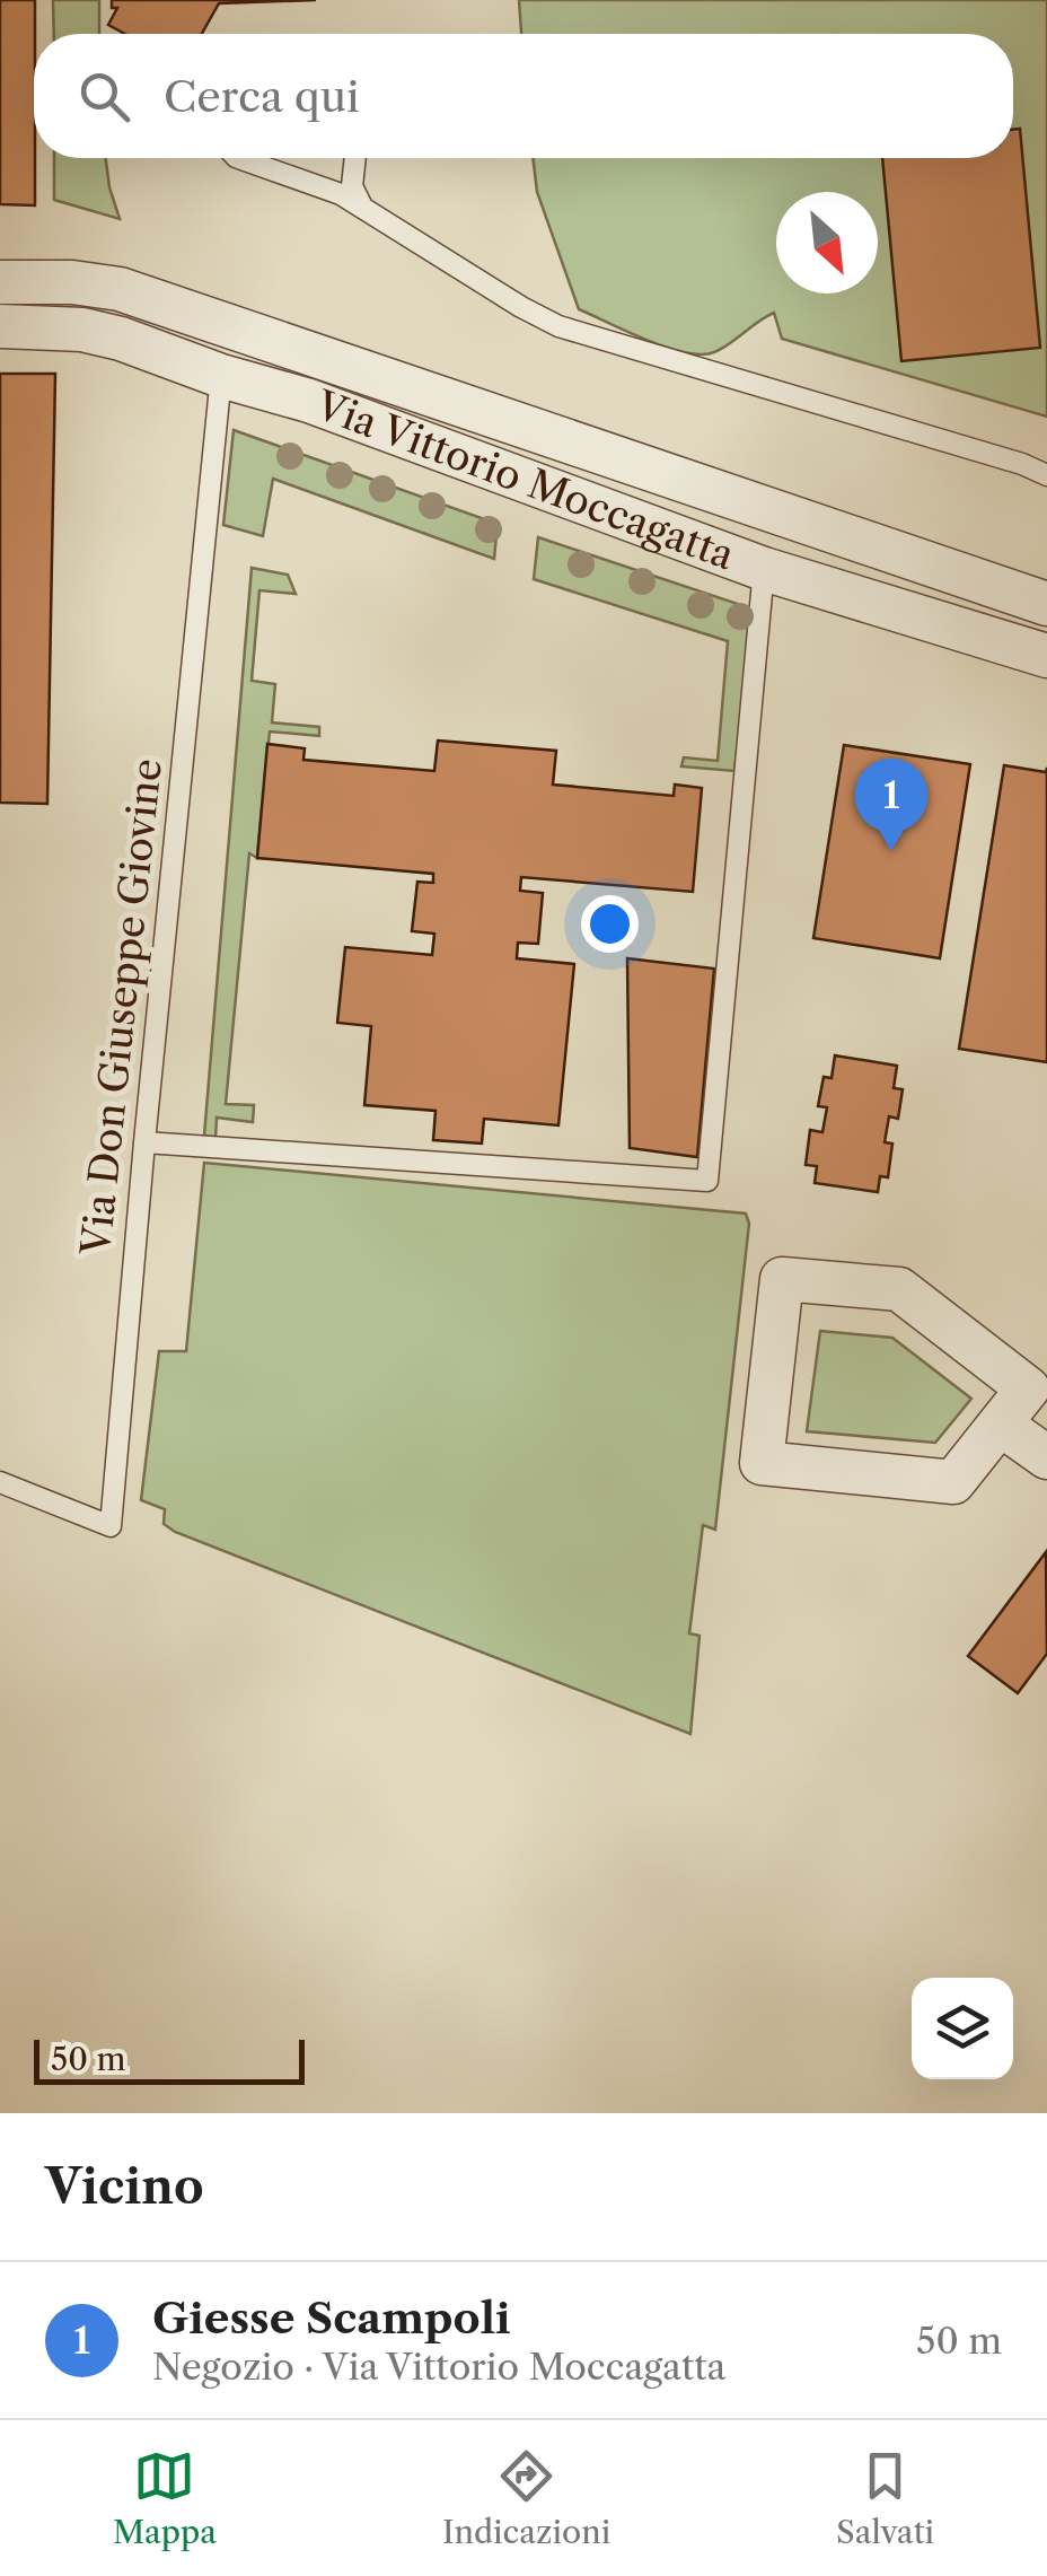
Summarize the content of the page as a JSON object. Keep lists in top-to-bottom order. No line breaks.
{"streets":{"street":["Via Vittorio Moccagatta"],"lane":["Via Don Giuseppe Giovine"]},"crossings":[["Via Vittorio Moccagatta","Via Don Giuseppe Giovine"]],"scale_bar":"50 m","north":"bottom right","page":{"search":"Cerca qui","pins":"1","scale":"50 m","heading":"Vicino","list":[{"mark":"1","name":"Giesse Scampoli","note":"Negozio · Via Vittorio Moccagatta","value":"50 m"}],"nav":["Mappa","Indicazioni","Salvati"]}}
